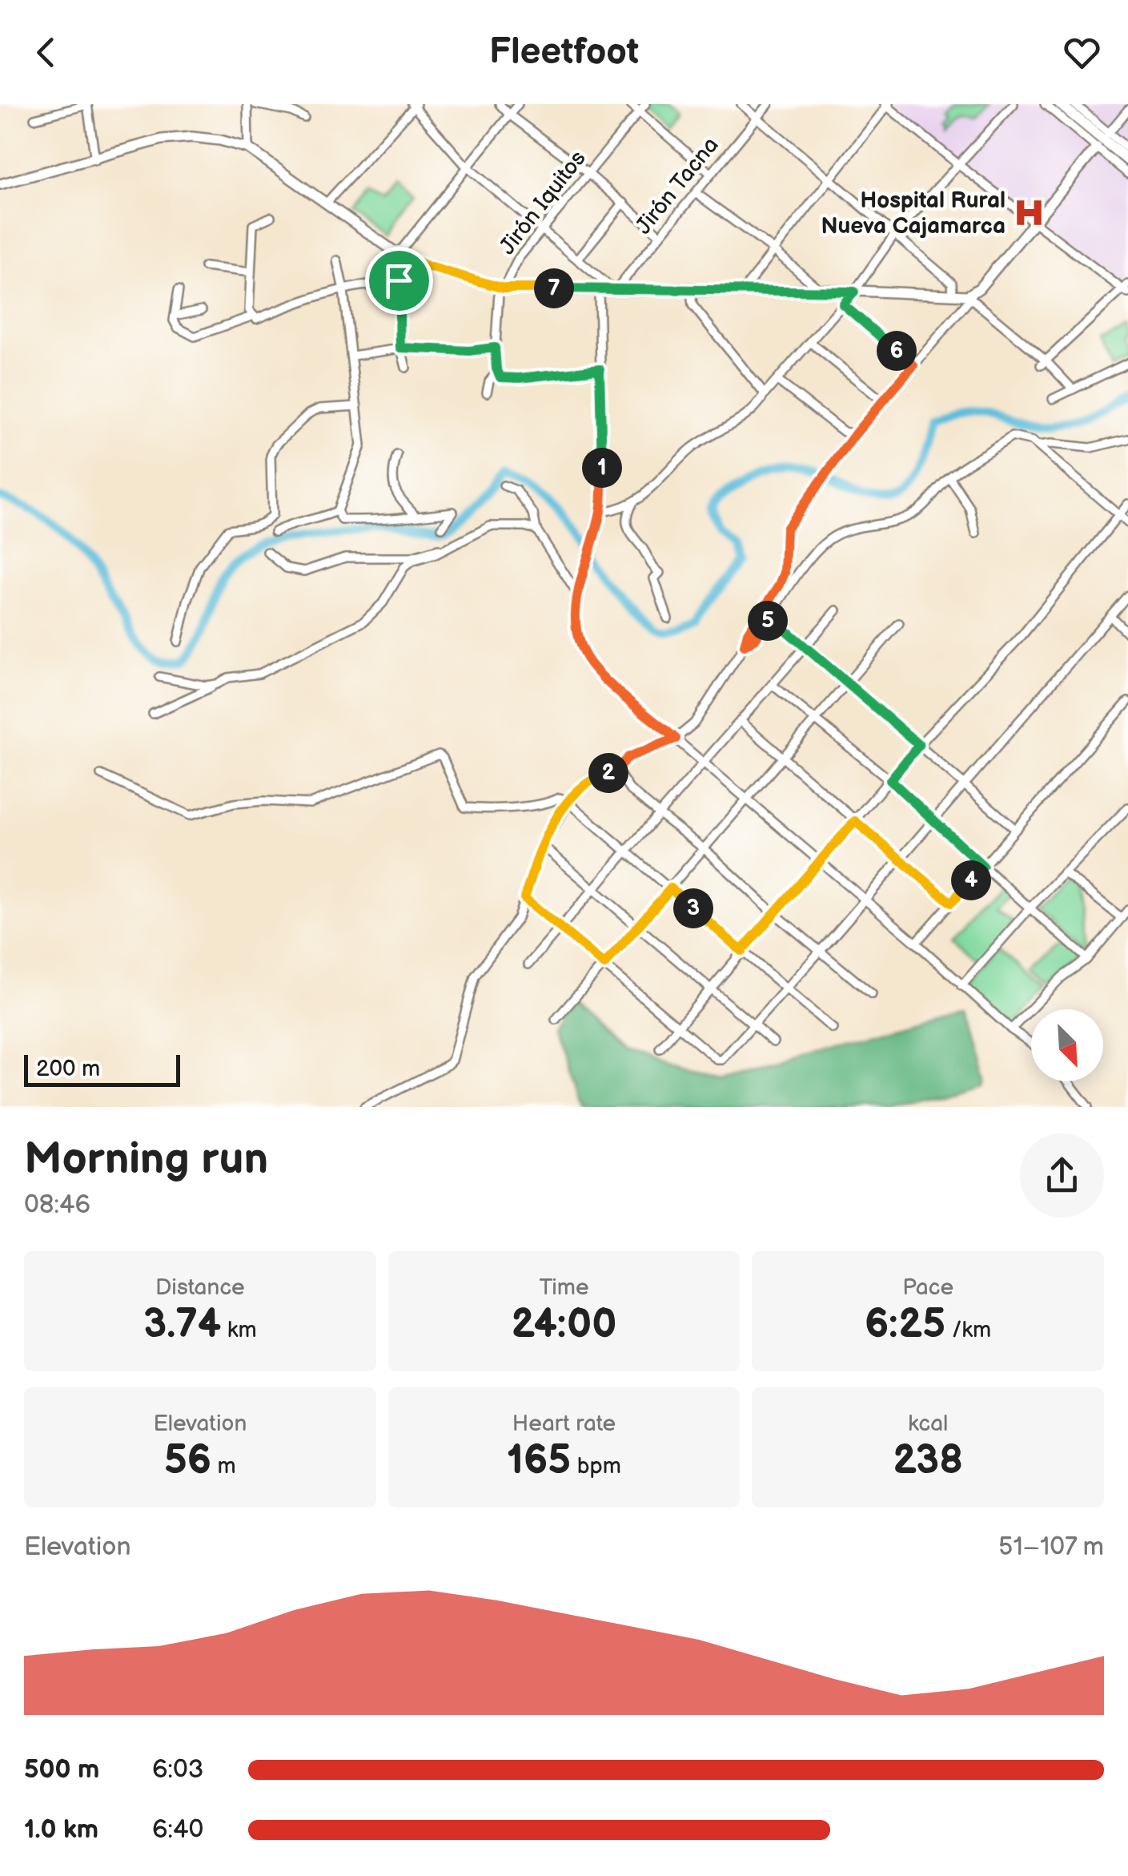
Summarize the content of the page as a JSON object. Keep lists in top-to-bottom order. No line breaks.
{"streets":{"street":["Jirón Tacna","Jirón Iquitos"]},"places":{"hospital":["Hospital Rural Nueva Cajamarca"]},"scale_bar":"200 m","north":"bottom right","page":{"header":"Fleetfoot","pins":["7","6","1","5","2","4","3"],"scale":"200 m","heading":["Morning run","08:46"],"stats":[["Distance","3.74 km"],["Time","24:00"],["Pace","6:25 /km"],["Elevation","56 m"],["Heart rate","165 bpm"],["kcal","238"]],"chart":["Elevation","51–107 m"],"list":[{"name":"500 m","note":"6:03"},{"name":"1.0 km","note":"6:40"}]}}
